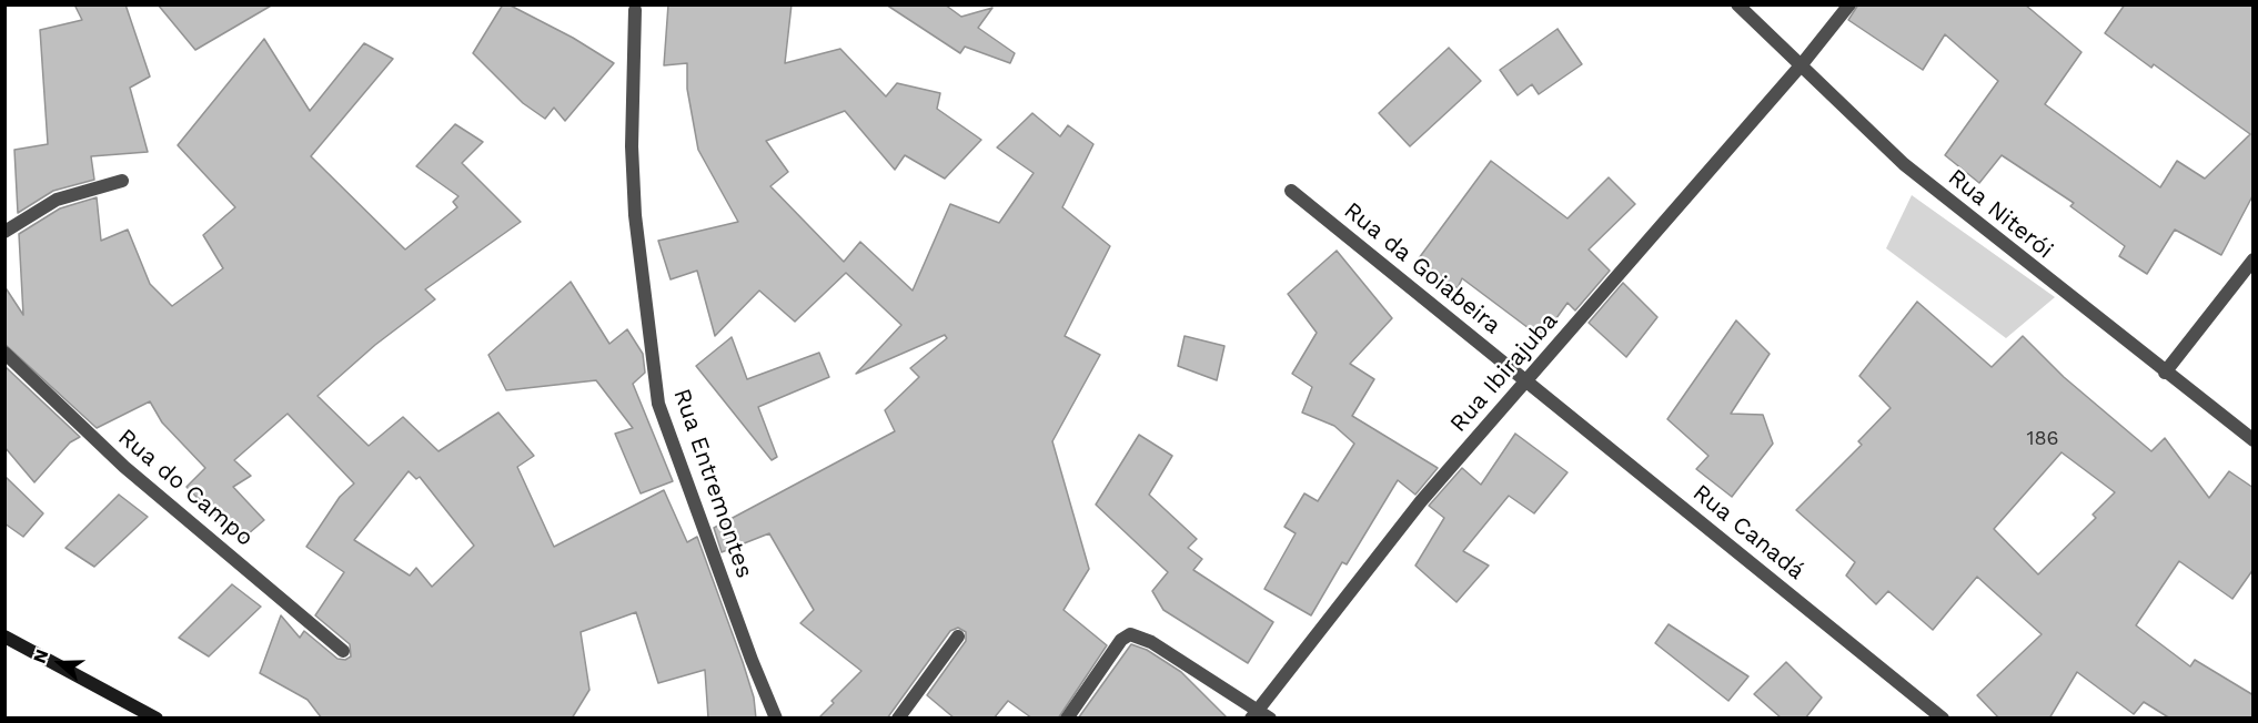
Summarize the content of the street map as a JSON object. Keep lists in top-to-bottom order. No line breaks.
{"streets":{"street":["Rua Niterói","Rua da Goiabeira","Rua Ibirajuba","Rua Entremontes","Rua do Campo","Rua Canadá"]},"crossings":[["Rua Niterói","Rua Ibirajuba"],["Rua da Goiabeira","Rua Ibirajuba"],["Rua da Goiabeira","Rua Canadá"],["Rua Ibirajuba","Rua Canadá"]],"house_numbers":["186"],"north":"left"}
